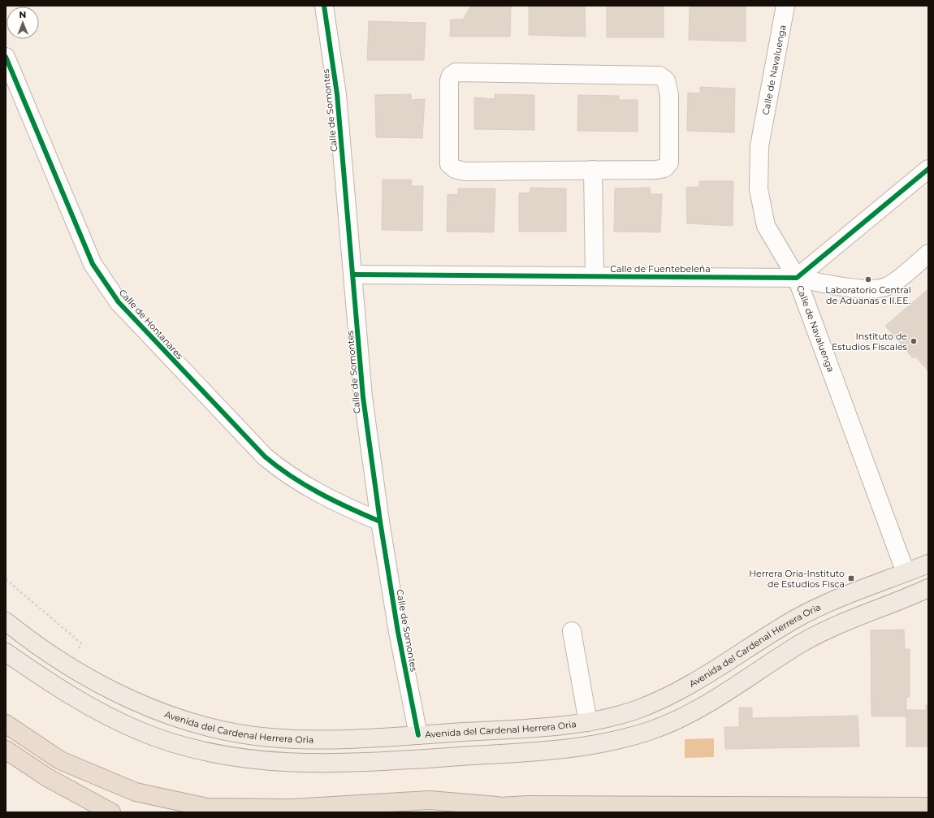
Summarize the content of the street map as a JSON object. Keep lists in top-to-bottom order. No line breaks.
{"streets":{"main road":["Avenida del Cardenal Herrera Oria"],"street":["Calle de Navaluenga","Calle de Somontes","Calle de Fuentebeleña","Calle de Hontanares"]},"crossings":[["Calle de Navaluenga","Calle de Fuentebeleña"],["Calle de Navaluenga","Avenida del Cardenal Herrera Oria"],["Calle de Somontes","Calle de Fuentebeleña"],["Calle de Somontes","Calle de Hontanares"],["Calle de Somontes","Avenida del Cardenal Herrera Oria"]],"places":{"other":["Laboratorio Central de Aduanas e II.EE.","Instituto de Estudios Fiscales"],"transit":["Herrera Oria-Instituto de Estudios Fisca"]},"north":"top"}
